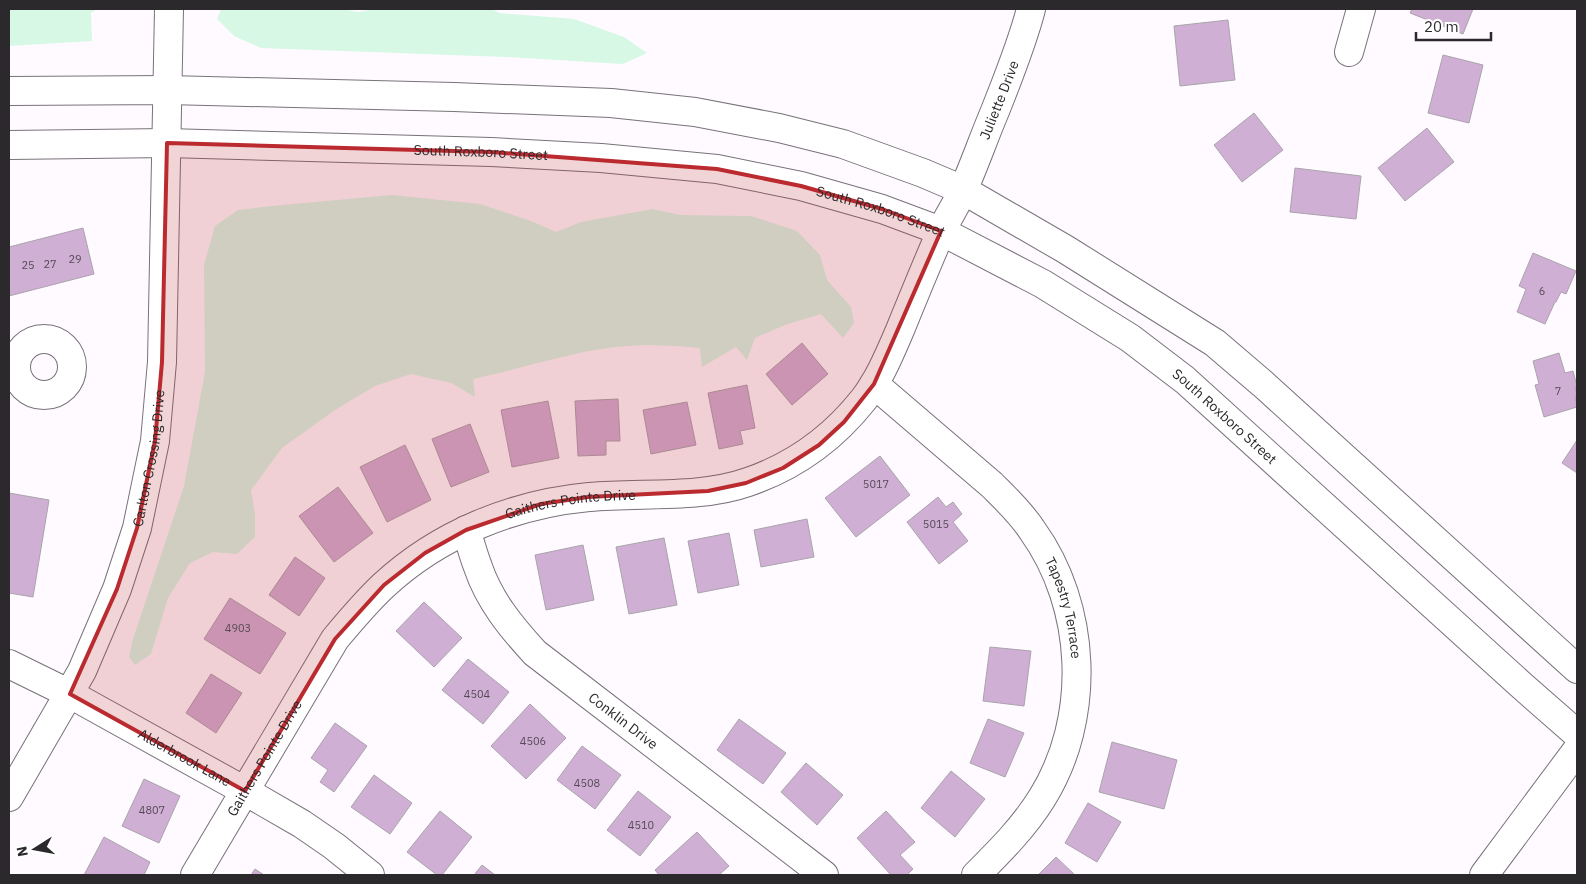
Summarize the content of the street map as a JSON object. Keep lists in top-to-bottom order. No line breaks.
{"streets":{"street":["Juliette Drive","South Roxboro Street","Carlton Crossing Drive","Gaithers Pointe Drive","Tapestry Terrace","Conklin Drive","Alderbrook Lane"]},"crossings":[["Juliette Drive","Gaithers Pointe Drive"],["South Roxboro Street","Carlton Crossing Drive"],["South Roxboro Street","Gaithers Pointe Drive"],["Carlton Crossing Drive","Alderbrook Lane"],["Gaithers Pointe Drive","Tapestry Terrace"],["Gaithers Pointe Drive","Conklin Drive"],["Gaithers Pointe Drive","Alderbrook Lane"]],"house_numbers":["29","27","25","6","7","5017","5015","4903","4504","4506","4508","4807","4510"],"scale_bar":"20 m","north":"left"}
